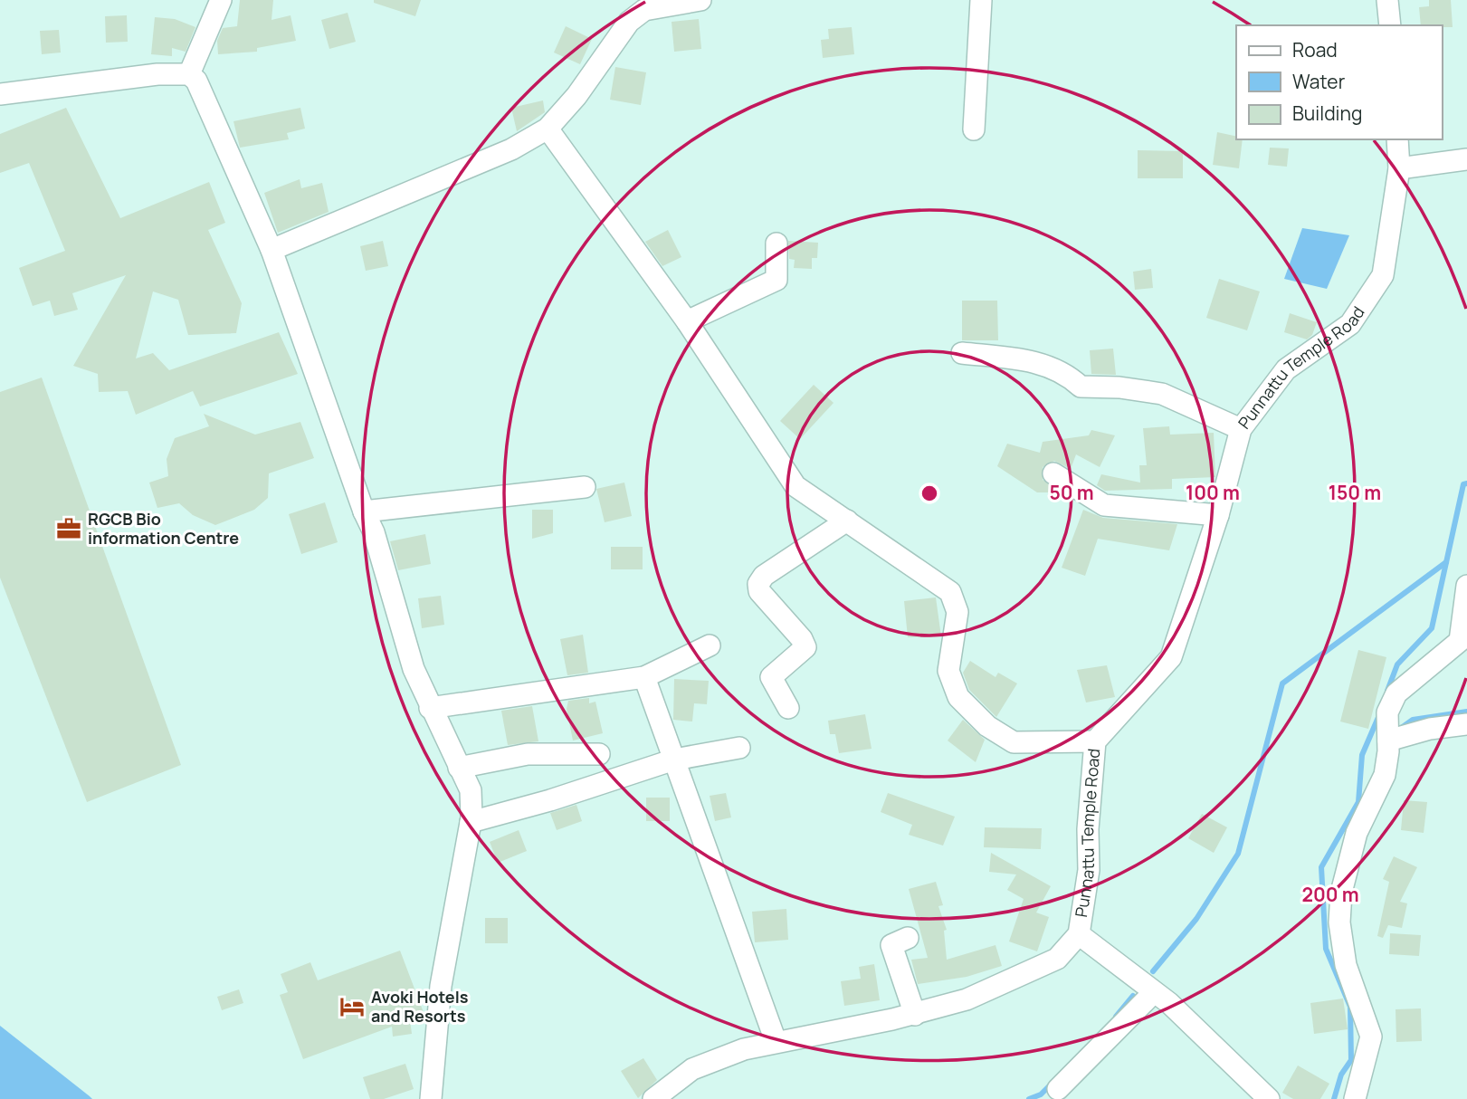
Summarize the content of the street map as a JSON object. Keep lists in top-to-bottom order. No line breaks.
{"streets":{"street":["Punnattu Temple Road"]},"places":{"office":["RGCB Bio information Centre"],"hotel":["Avoki Hotels and Resorts"]},"legend":["Road","Water","Building"],"rings":["50 m","100 m","150 m","200 m"]}
